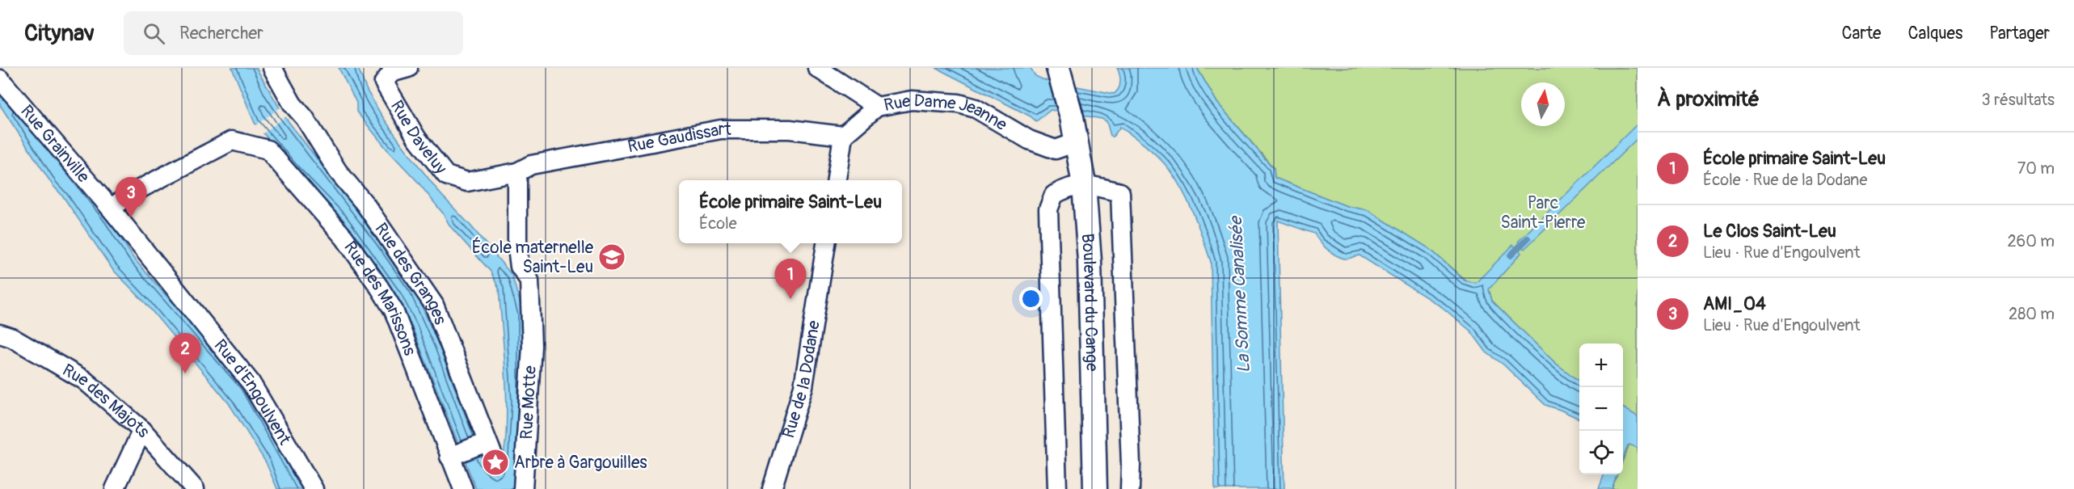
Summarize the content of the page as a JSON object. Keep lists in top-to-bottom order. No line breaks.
{"streets":{"street":["Rue Dame Jeanne","Rue Daveluy","Rue Gaudissart","Rue Grainville","Rue des Granges","Rue des Marissons","Boulevard du Cange","Rue de la Dodane","Rue d'Engoulvent","Rue des Majots","Rue Motte"]},"crossings":[["Rue Dame Jeanne","Boulevard du Cange"],["Rue Daveluy","Rue Gaudissart"],["Rue Daveluy","Rue Motte"],["Rue Gaudissart","Rue Motte"],["Rue Grainville","Rue des Marissons"],["Rue Grainville","Rue d'Engoulvent"],["Rue des Marissons","Rue d'Engoulvent"]],"water":["La Somme Canalisée"],"parks":["Parc Saint-Pierre"],"places":{"school or university":["École maternelle Saint-Leu"],"place":["Arbre à Gargouilles"]},"north":"top","page":{"header":"Citynav","search":"Rechercher","nav":["Carte","Calques","Partager"],"heading":["À proximité","3 résultats"],"list":[{"mark":"1","name":"École primaire Saint-Leu","note":"École · Rue de la Dodane","value":"70 m"},{"mark":"2","name":"Le Clos Saint-Leu","note":"Lieu · Rue d'Engoulvent","value":"260 m"},{"mark":"3","name":"AMI_04","note":"Lieu · Rue d'Engoulvent","value":"280 m"}],"pins":["3","1","2"],"popup":["École primaire Saint-Leu","École"],"map_buttons":["+","−"]}}
